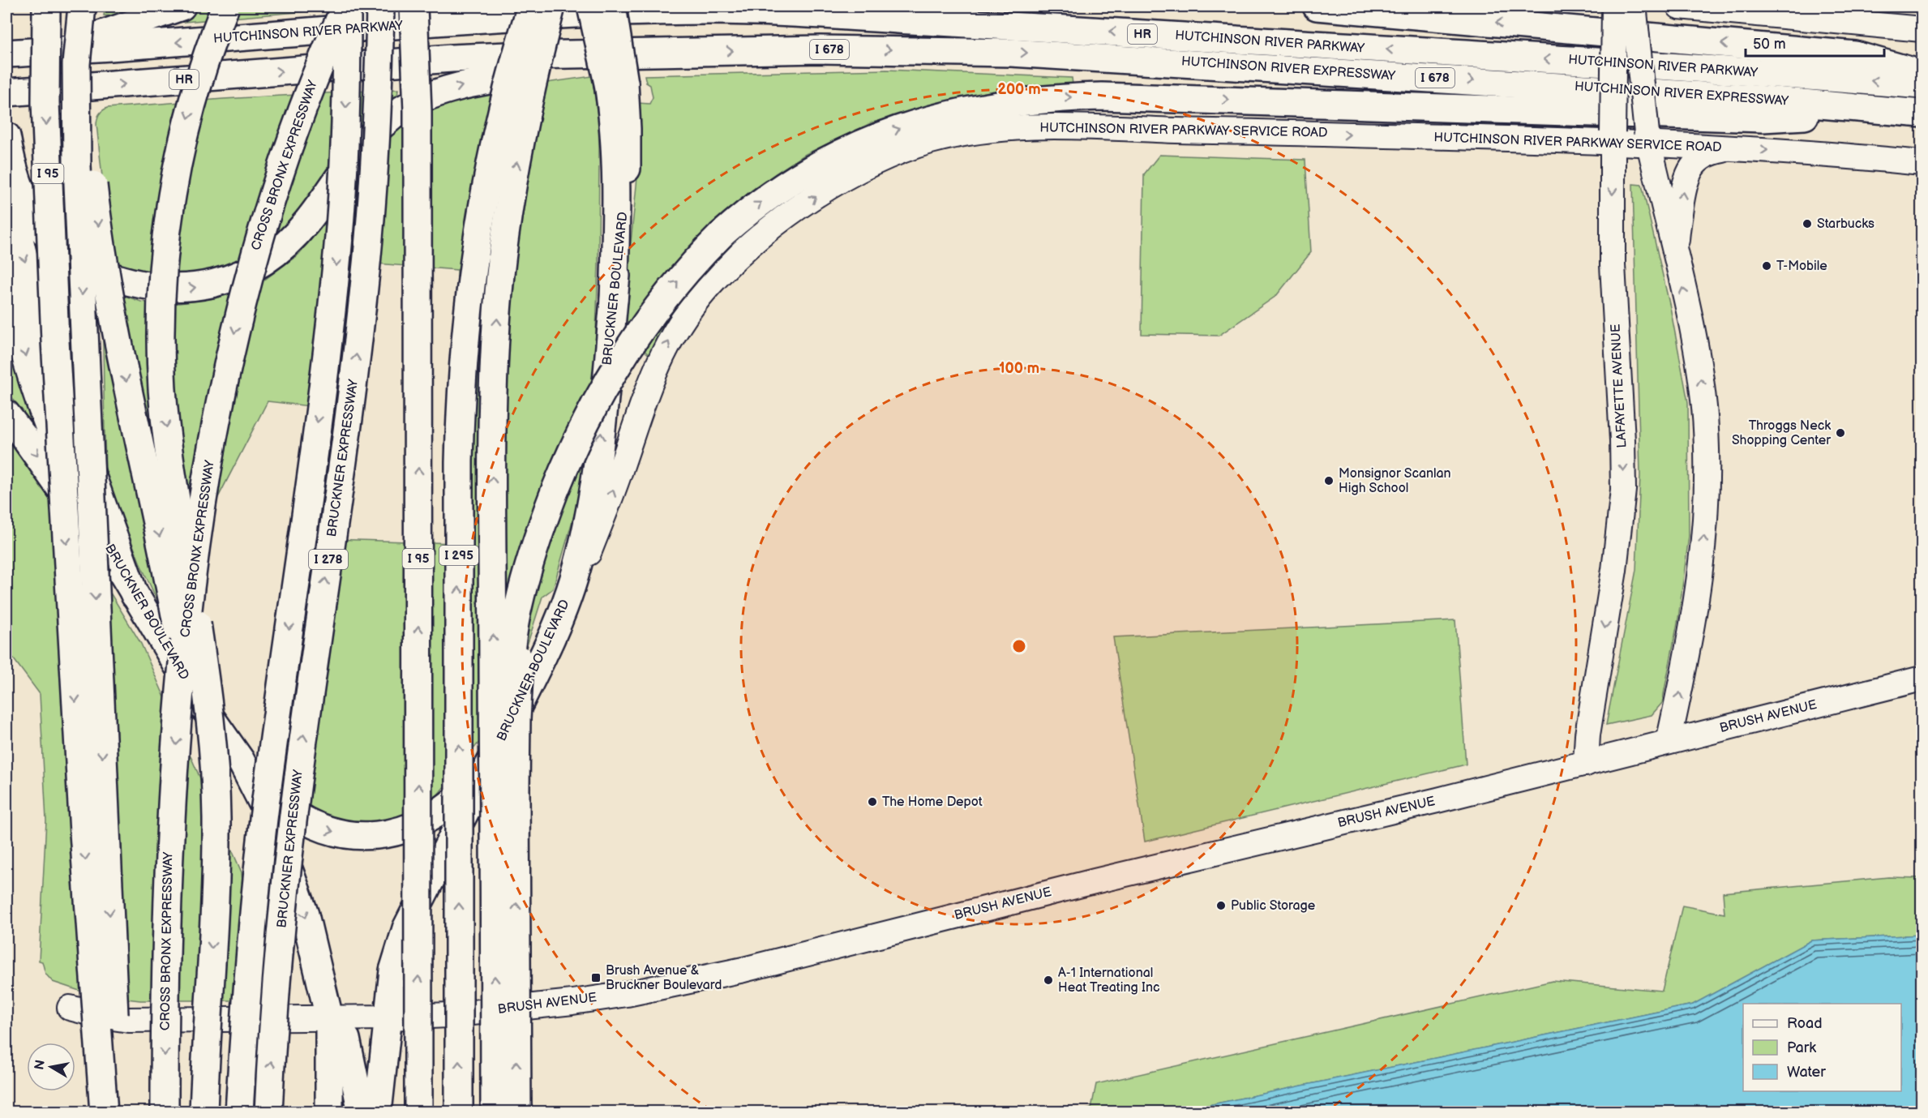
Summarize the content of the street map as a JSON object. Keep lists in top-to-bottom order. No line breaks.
{"streets":{"main road":["HUTCHINSON RIVER PARKWAY","HR","I 678","HUTCHINSON RIVER EXPRESSWAY","CROSS BRONX EXPRESSWAY","I 95","BRUCKNER BOULEVARD","BRUCKNER EXPRESSWAY","I 295","I 278"],"street":["HUTCHINSON RIVER PARKWAY SERVICE ROAD","LAFAYETTE AVENUE","BRUSH AVENUE"]},"crossings":[["HR","HUTCHINSON RIVER EXPRESSWAY"],["HUTCHINSON RIVER PARKWAY SERVICE ROAD","BRUCKNER BOULEVARD"],["HUTCHINSON RIVER PARKWAY SERVICE ROAD","LAFAYETTE AVENUE"],["CROSS BRONX EXPRESSWAY","I 278"],["BRUCKNER BOULEVARD","BRUSH AVENUE"],["LAFAYETTE AVENUE","BRUSH AVENUE"]],"one_way":["HUTCHINSON RIVER PARKWAY SERVICE ROAD"],"places":{"other":["Starbucks","T-Mobile","Throggs Neck Shopping Center","Monsignor Scanlan High School","The Home Depot","Public Storage","A-1 International Heat Treating Inc"],"transit":["Brush Avenue & Bruckner Boulevard"]},"legend":["Road","Park","Water"],"scale_bar":"50 m","north":"left","rings":["200 m","100 m"]}
